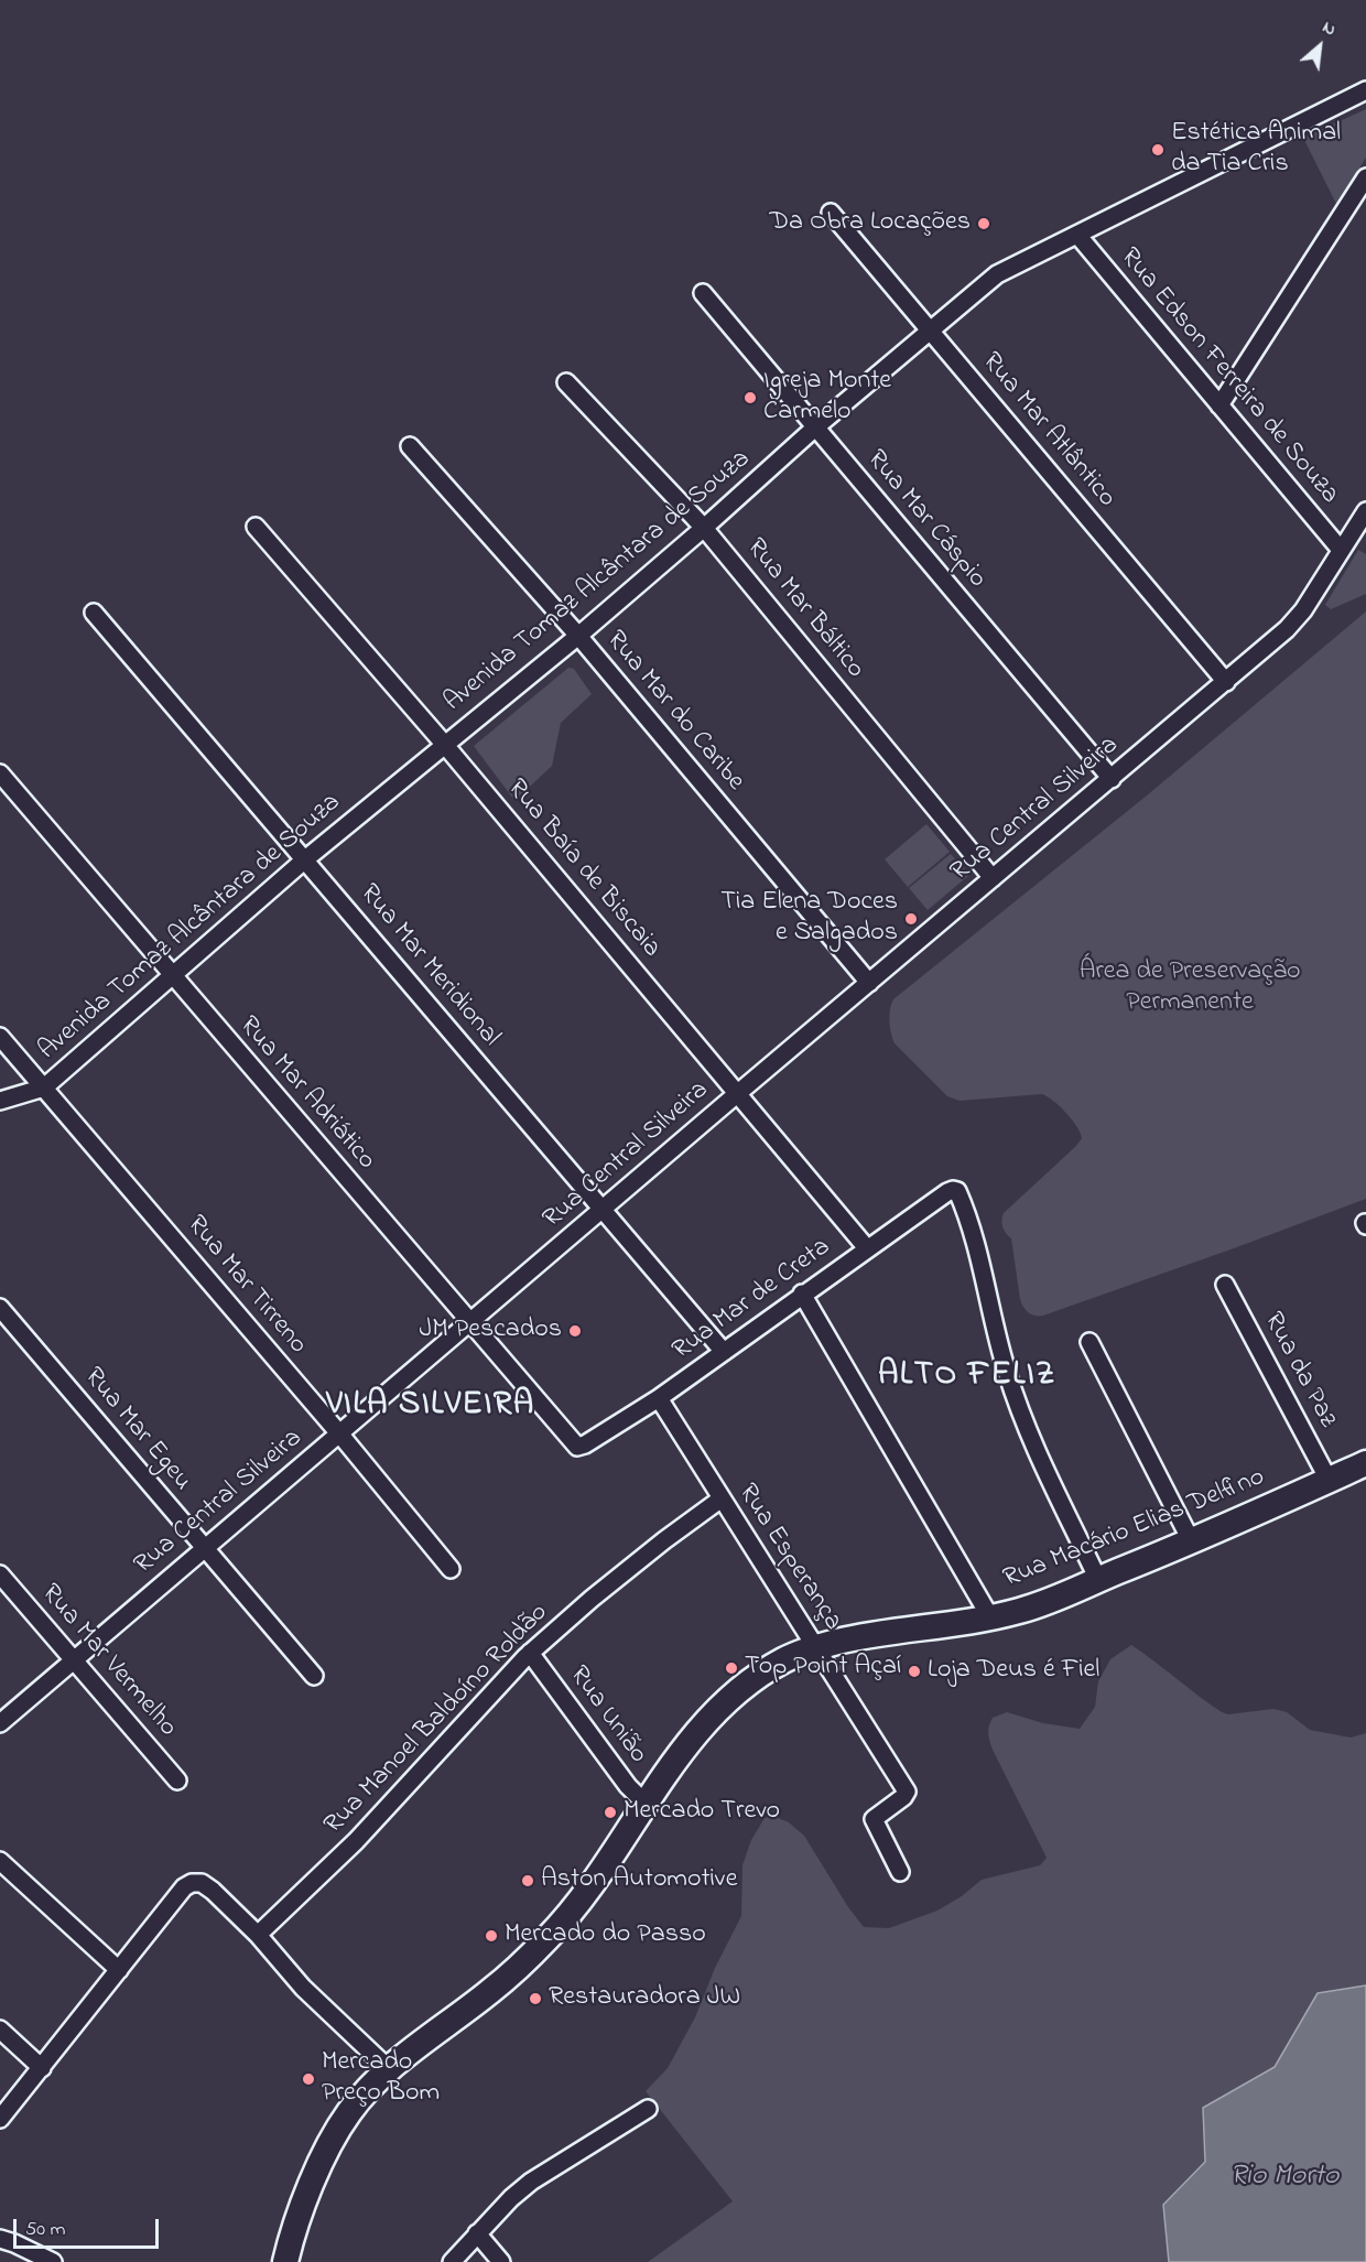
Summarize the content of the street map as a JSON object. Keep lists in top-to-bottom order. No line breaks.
{"streets":{"main road":["Rua Macário Elias Delfino"],"street":["Rua Edson Ferreira de Souza","Rua Mar Atlântico","Rua Mar Cáspio","Avenida Tomaz Alcântara de Souza","Rua Mar Báltico","Rua Mar do Caribe","Rua Central Silveira","Rua Baía de Biscaia","Rua Mar Meridional","Rua Mar Adriático","Rua Mar Tirreno","Rua Mar de Creta","Rua da Paz","Rua Mar Egeu","Rua Esperança","Rua Mar Vermelho","Rua União","Rua Manoel Baldoíno Roldão"]},"crossings":[["Rua Edson Ferreira de Souza","Avenida Tomaz Alcântara de Souza"],["Rua Edson Ferreira de Souza","Rua Central Silveira"],["Rua Mar Atlântico","Avenida Tomaz Alcântara de Souza"],["Rua Mar Atlântico","Rua Central Silveira"],["Rua Mar Cáspio","Avenida Tomaz Alcântara de Souza"],["Rua Mar Cáspio","Rua Central Silveira"],["Avenida Tomaz Alcântara de Souza","Rua Mar Báltico"],["Avenida Tomaz Alcântara de Souza","Rua Mar do Caribe"],["Avenida Tomaz Alcântara de Souza","Rua Baía de Biscaia"],["Avenida Tomaz Alcântara de Souza","Rua Mar Meridional"],["Avenida Tomaz Alcântara de Souza","Rua Mar Adriático"],["Avenida Tomaz Alcântara de Souza","Rua Mar Tirreno"],["Rua Mar Báltico","Rua Central Silveira"],["Rua Mar do Caribe","Rua Central Silveira"],["Rua Central Silveira","Rua Baía de Biscaia"],["Rua Central Silveira","Rua Mar Meridional"],["Rua Central Silveira","Rua Mar Adriático"],["Rua Central Silveira","Rua Mar Tirreno"],["Rua Central Silveira","Rua Mar Egeu"],["Rua Central Silveira","Rua Mar Vermelho"],["Rua Baía de Biscaia","Rua Mar de Creta"],["Rua Mar Meridional","Rua Mar de Creta"],["Rua Mar Adriático","Rua Mar de Creta"],["Rua Mar de Creta","Rua Macário Elias Delfino"],["Rua Mar de Creta","Rua Esperança"],["Rua da Paz","Rua Macário Elias Delfino"],["Rua Macário Elias Delfino","Rua Esperança"],["Rua Macário Elias Delfino","Rua União"],["Rua Esperança","Rua Manoel Baldoíno Roldão"],["Rua União","Rua Manoel Baldoíno Roldão"]],"districts":["ALTO FELIZ","VILA SILVEIRA"],"water":["Rio Morto"],"parks":["Área de Preservação Permanente"],"places":["Estética Animal da Tia Cris","Da Obra Locações","Igreja Monte Carmelo","Tia Elena Doces e Salgados","JM Pescados","Top Point Açaí","Loja Deus é Fiel","Mercado Trevo","Aston Automotive","Mercado do Passo","Restauradora JW","Mercado Preço Bom"],"scale_bar":"50 m","north":"top right"}
